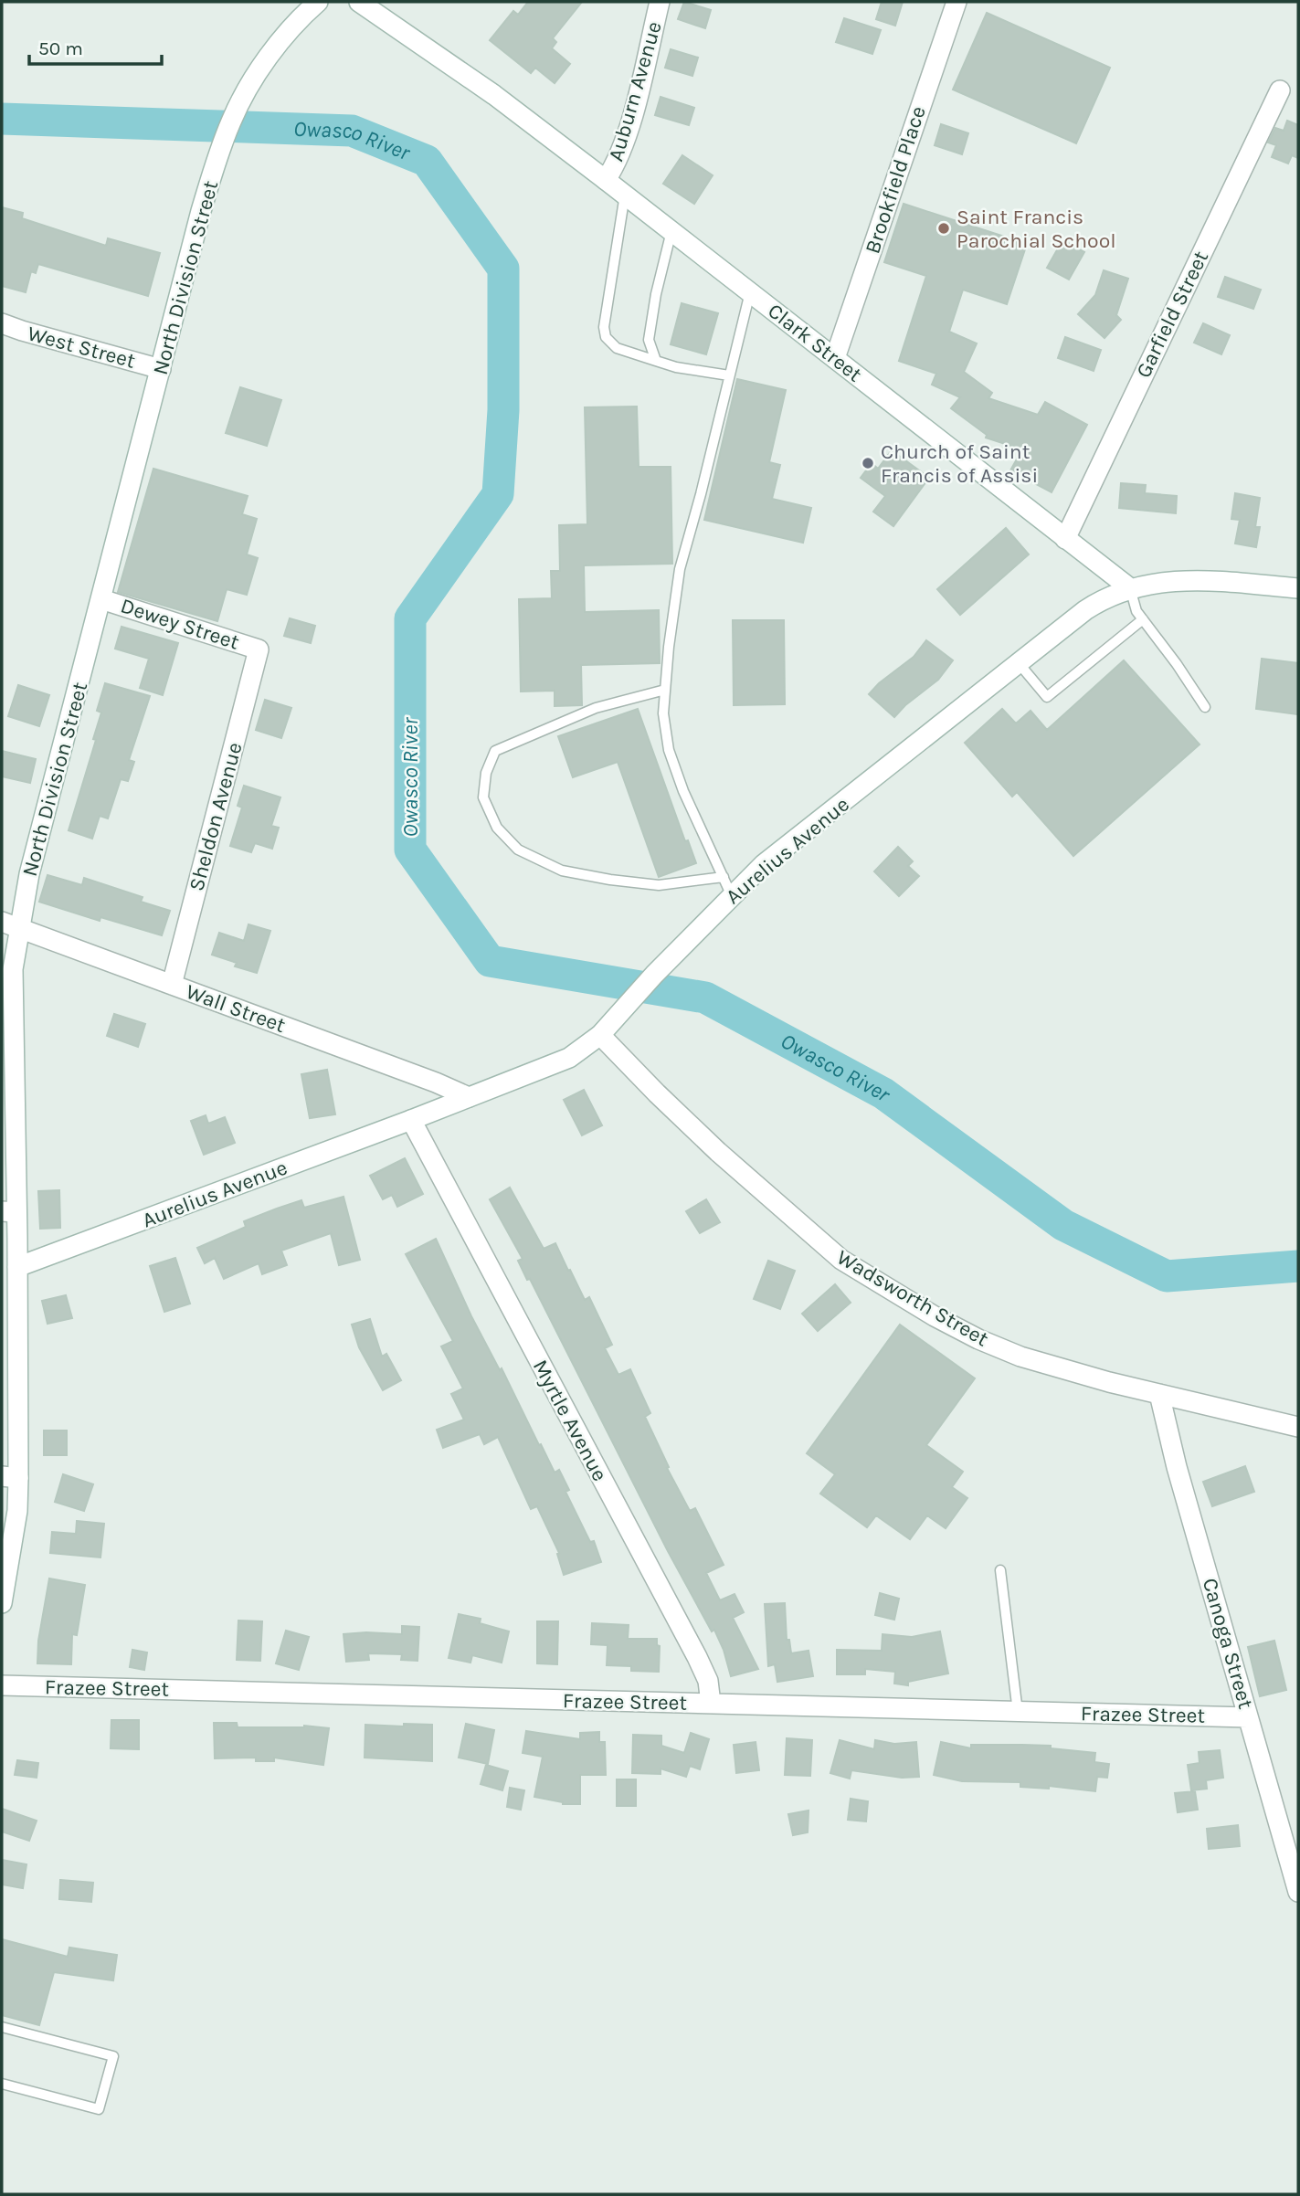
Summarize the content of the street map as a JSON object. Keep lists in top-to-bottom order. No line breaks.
{"streets":{"street":["Auburn Avenue","Brookfield Place","North Division Street","Garfield Street","Clark Street","West Street","Dewey Street","Sheldon Avenue","Aurelius Avenue","Wall Street","Wadsworth Street","Myrtle Avenue","Canoga Street","Frazee Street"]},"crossings":[["Auburn Avenue","Clark Street"],["Brookfield Place","Clark Street"],["North Division Street","West Street"],["North Division Street","Dewey Street"],["North Division Street","Aurelius Avenue"],["North Division Street","Wall Street"],["Garfield Street","Clark Street"],["Clark Street","Aurelius Avenue"],["Dewey Street","Sheldon Avenue"],["Sheldon Avenue","Wall Street"],["Aurelius Avenue","Wall Street"],["Aurelius Avenue","Wadsworth Street"],["Aurelius Avenue","Myrtle Avenue"],["Wadsworth Street","Canoga Street"],["Myrtle Avenue","Frazee Street"],["Canoga Street","Frazee Street"]],"water":["Owasco River"],"places":["Saint Francis Parochial School","Church of Saint Francis of Assisi"],"scale_bar":"50 m"}
